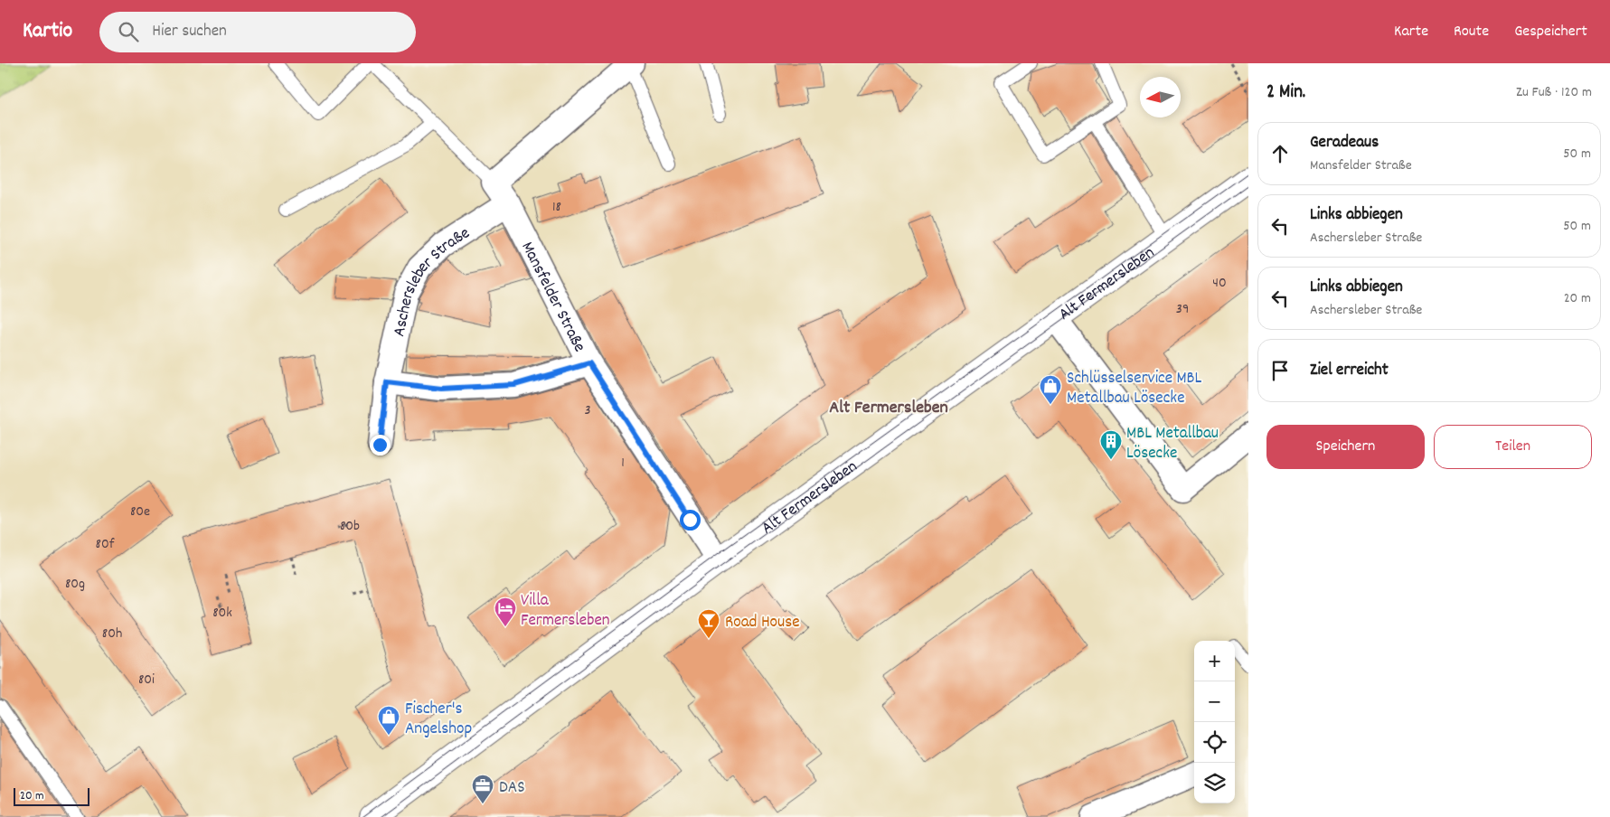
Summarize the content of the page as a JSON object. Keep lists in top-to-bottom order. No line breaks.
{"streets":{"main road":["Alt Fermersleben"],"street":["Aschersleber Straße","Mansfelder Straße"]},"crossings":[["Alt Fermersleben","Mansfelder Straße"],["Aschersleber Straße","Mansfelder Straße"]],"districts":["Alt Fermersleben"],"places":{"shop":["Schlüsselservice MBL Metallbau Lösecke","Fischer's Angelshop"],"building":["MBL Metallbau Lösecke"],"hotel":["Villa Fermersleben"],"bar":["Road House"],"office":["DAS"]},"house_numbers":["18","40","39","3","1","80e","80b","80f","80g","80k","80h","80i"],"scale_bar":"20 m","north":"left","page":{"header":"Kartio","search":"Hier suchen","nav":["Karte","Route","Gespeichert"],"heading":["2 Min.","Zu Fuß · 120 m"],"list":[["Geradeaus","Mansfelder Straße","50 m"],["Links abbiegen","Aschersleber Straße","50 m"],["Links abbiegen","Aschersleber Straße","20 m"],"Ziel erreicht"],"buttons":["Speichern","Teilen"],"map_buttons":["+","−"],"scale":"20 m"}}
